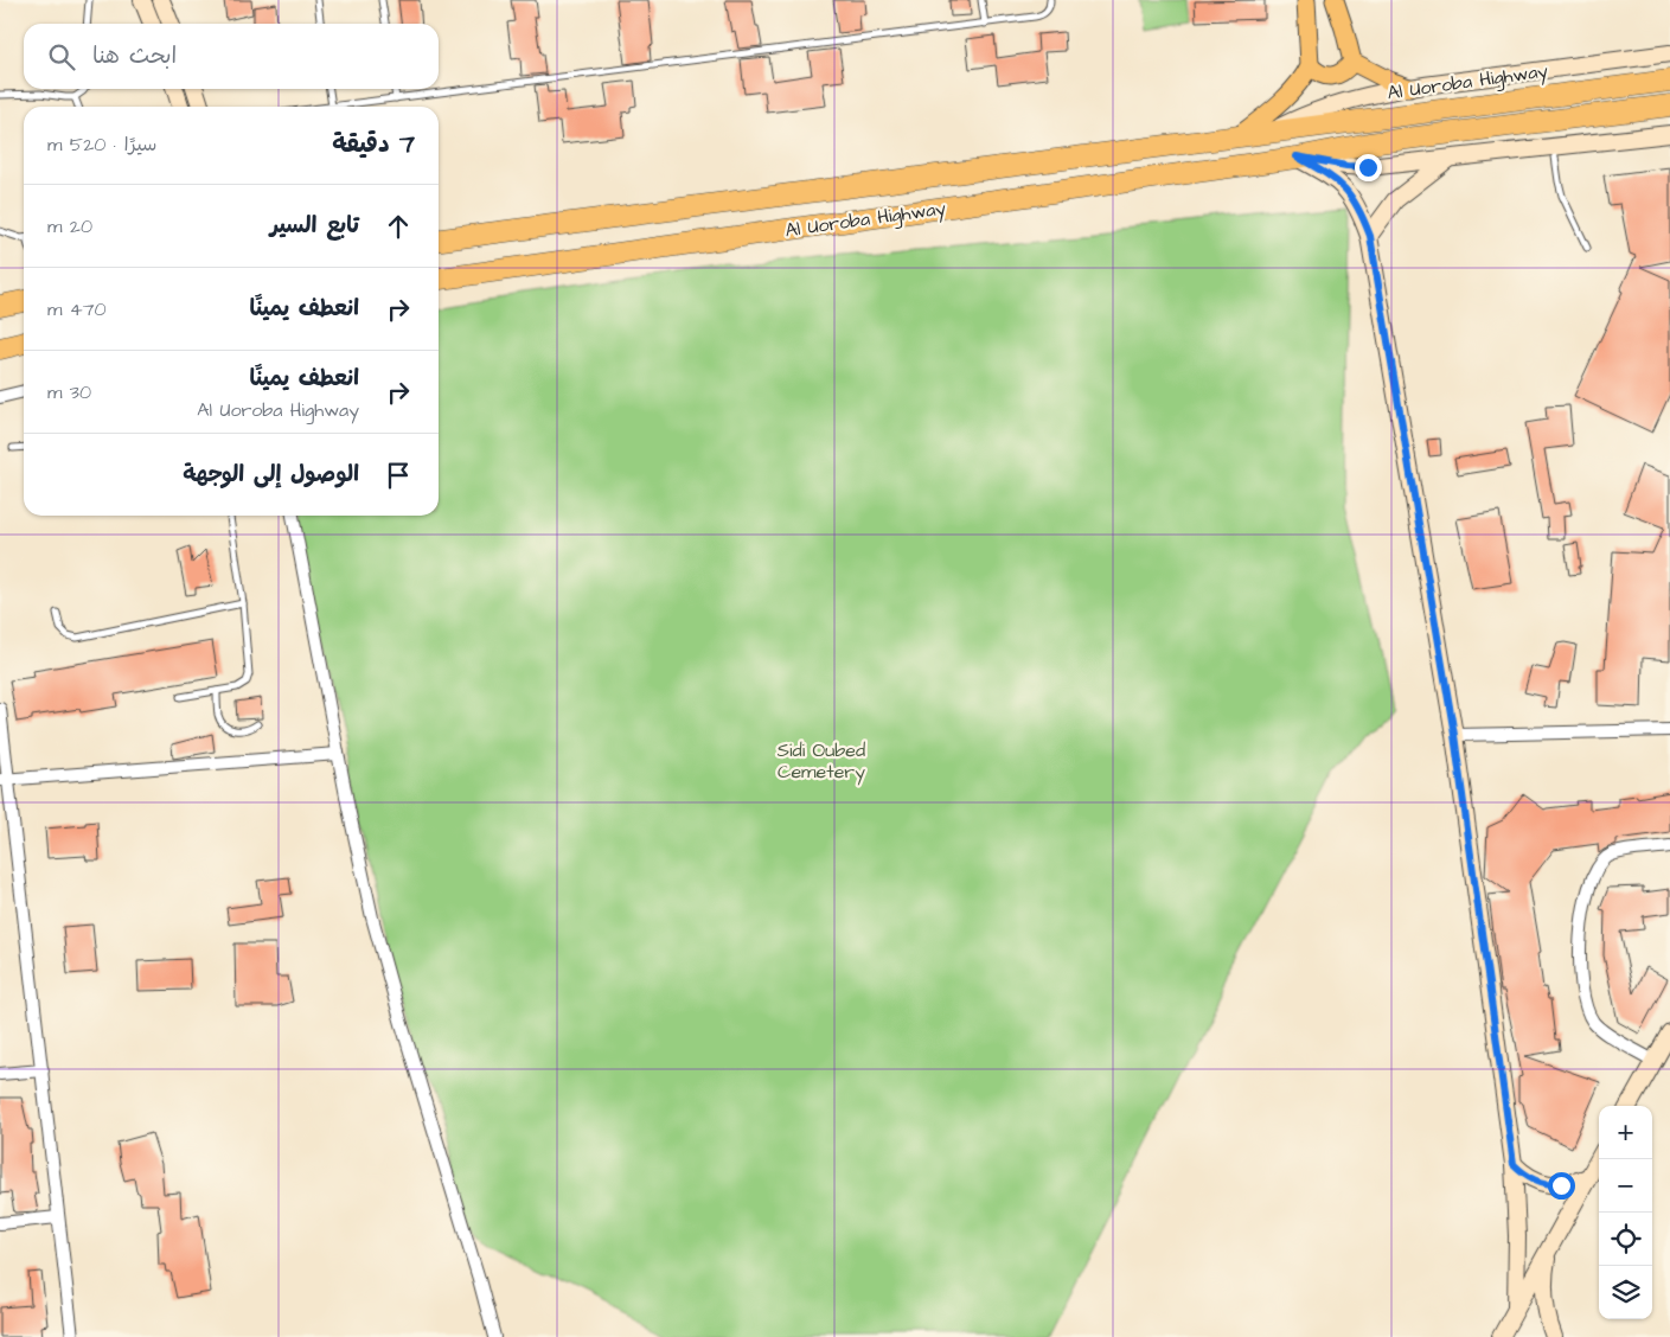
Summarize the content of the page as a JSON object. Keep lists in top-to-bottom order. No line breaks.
{"streets":{"highway":["Al Uoroba Highway"]},"parks":["Sidi Oubed Cemetery"],"page":{"search":"ابحث هنا","heading":["7 دقيقة","سيرًا · 520 m"],"list":[["تابع السير","20 m"],["انعطف يمينًا","470 m"],["انعطف يمينًا","Al Uoroba Highway","30 m"],"الوصول إلى الوجهة"],"map_buttons":["+","−"]}}
